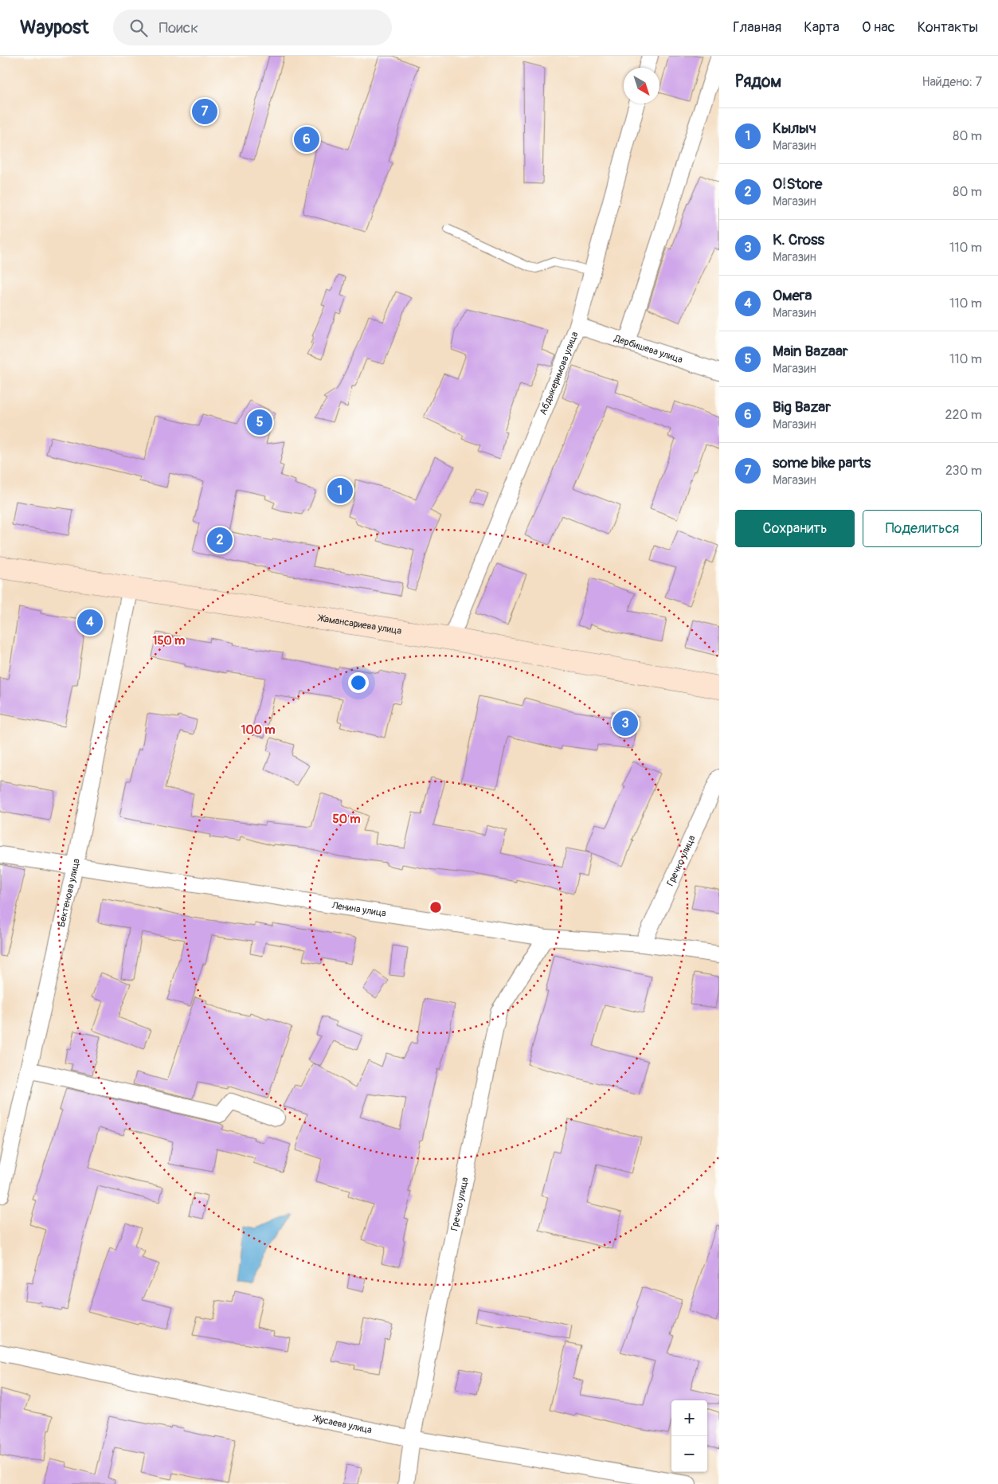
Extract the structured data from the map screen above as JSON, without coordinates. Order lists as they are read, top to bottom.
{
  "streets": {
    "main road": ["Жамансариева улица"],
    "street": [
      "Дербишева улица",
      "Абдыкеримова улица",
      "Гречко улица",
      "Бектенова улица",
      "Ленина улица",
      "Жусаева улица"
    ]
  },
  "crossings": [
    ["Дербишева улица", "Абдыкеримова улица"],
    ["Абдыкеримова улица", "Жамансариева улица"],
    ["Жамансариева улица", "Бектенова улица"],
    ["Гречко улица", "Ленина улица"],
    ["Гречко улица", "Жусаева улица"],
    ["Бектенова улица", "Ленина улица"]
  ],
  "north": "bottom right",
  "page": {
    "header": "Waypost",
    "search": "Поиск",
    "nav": [
      "Главная",
      "Карта",
      "О нас",
      "Контакты"
    ],
    "heading": ["Рядом", "Найдено: 7"],
    "pins": [
      "7",
      "6",
      "5",
      "1",
      "2",
      "4",
      "3"
    ],
    "list": [
      {
        "mark": "1",
        "name": "Кылыч",
        "note": "Магазин",
        "value": "80 m"
      },
      {
        "mark": "2",
        "name": "O!Store",
        "note": "Магазин",
        "value": "80 m"
      },
      {
        "mark": "3",
        "name": "K. Cross",
        "note": "Магазин",
        "value": "110 m"
      },
      {
        "mark": "4",
        "name": "Омега",
        "note": "Магазин",
        "value": "110 m"
      },
      {
        "mark": "5",
        "name": "Main Bazaar",
        "note": "Магазин",
        "value": "110 m"
      },
      {
        "mark": "6",
        "name": "Big Bazar",
        "note": "Магазин",
        "value": "220 m"
      },
      {
        "mark": "7",
        "name": "some bike parts",
        "note": "Магазин",
        "value": "230 m"
      }
    ],
    "buttons": ["Сохранить", "Поделиться"],
    "map_buttons": ["+", "−"]
  },
  "rings": ["150 m", "100 m", "50 m"]
}
